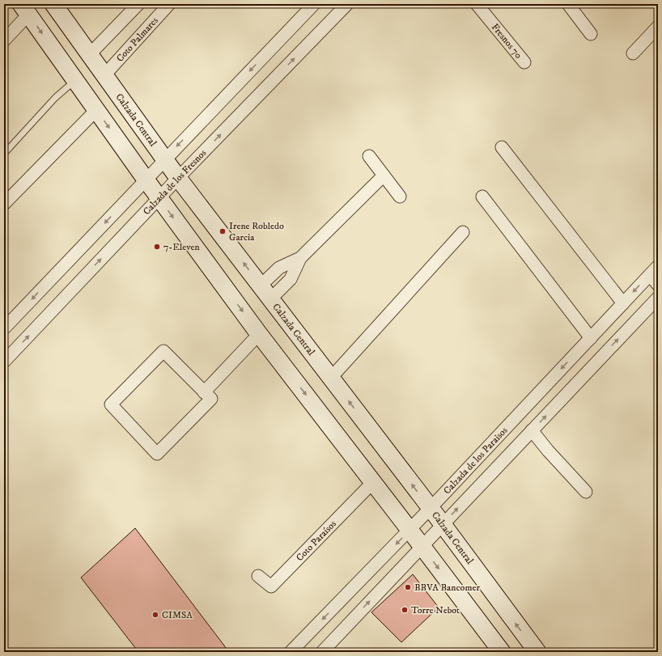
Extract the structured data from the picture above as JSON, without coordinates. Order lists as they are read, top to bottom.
{
  "streets": {
    "street": [
      "Coto Palmares",
      "Fresnos 70",
      "Calzada Central",
      "Calzada de los Fresnos",
      "Calzada de los Paraisos",
      "Coto Paraísos"
    ]
  },
  "crossings": [
    ["Coto Palmares", "Calzada Central"],
    ["Calzada Central", "Calzada de los Fresnos"],
    ["Calzada Central", "Calzada de los Paraisos"]
  ],
  "places": [
    "Irene Robledo Garcia",
    "7-Eleven",
    "BBVA Bancomer",
    "Torre Nebot",
    "CIMSA"
  ]
}
